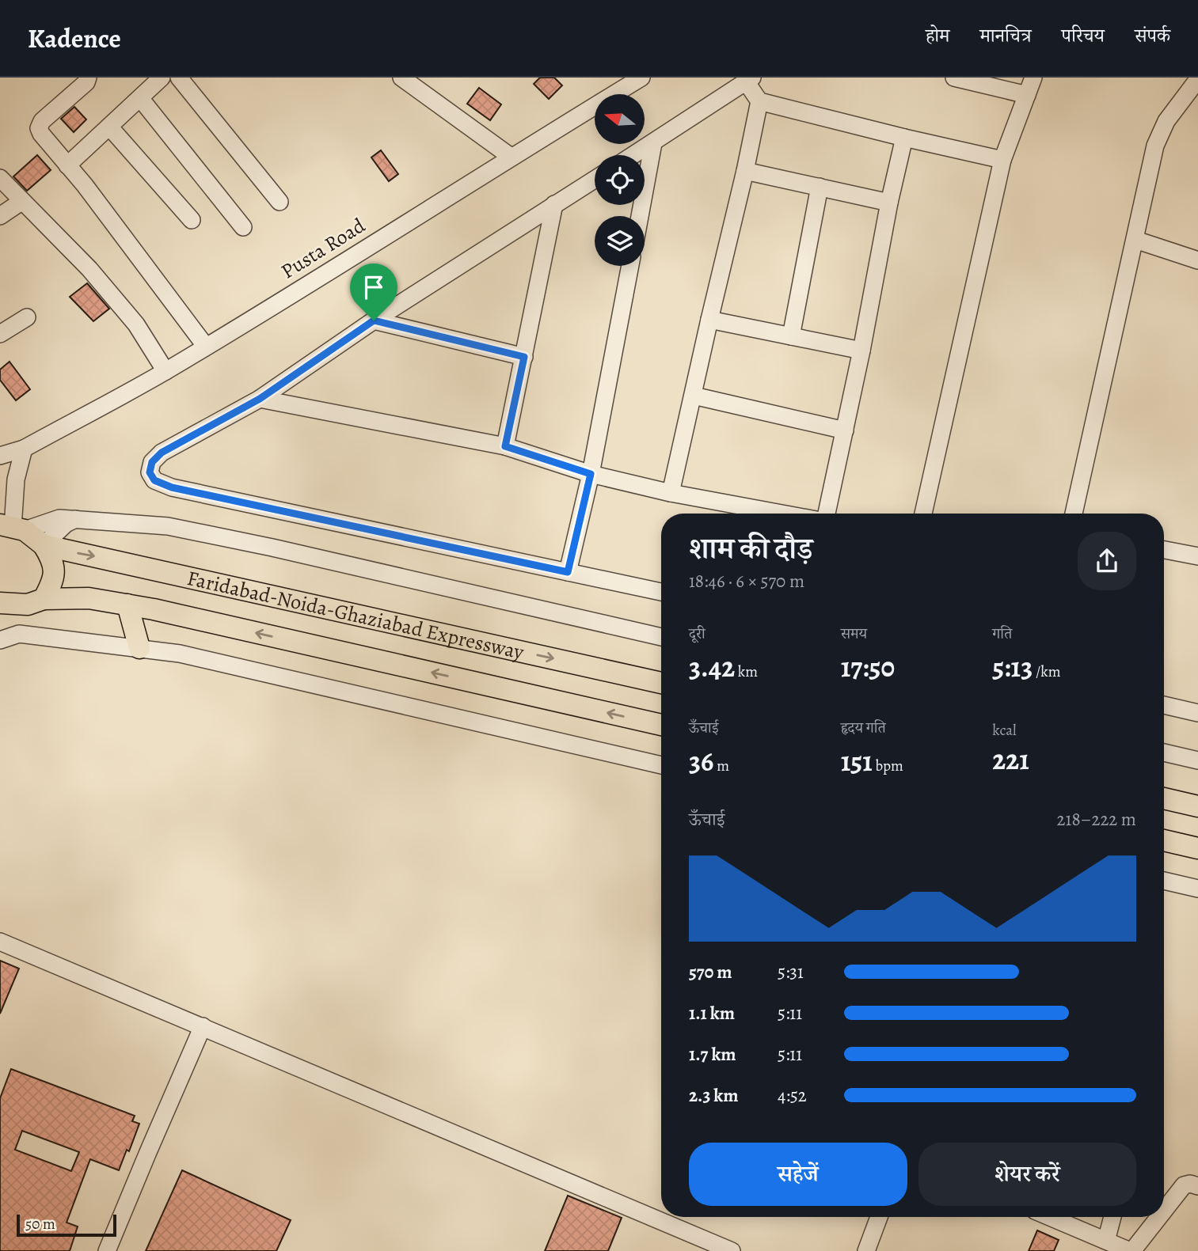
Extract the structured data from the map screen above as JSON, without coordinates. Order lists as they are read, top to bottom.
{
  "streets": {
    "main road": ["Faridabad-Noida-Ghaziabad Expressway"],
    "street": ["Pusta Road"]
  },
  "scale_bar": "50 m",
  "north": "left",
  "page": {
    "header": "Kadence",
    "nav": [
      "होम",
      "मानचित्र",
      "परिचय",
      "संपर्क"
    ],
    "heading": ["शाम की दौड़", "18:46 · 6 × 570 m"],
    "stats": [
      ["दूरी", "3.42 km"],
      ["समय", "17:50"],
      ["गति", "5:13 /km"],
      ["ऊँचाई", "36 m"],
      ["हृदय गति", "151 bpm"],
      ["kcal", "221"]
    ],
    "chart": ["ऊँचाई", "218–222 m"],
    "list": [
      {
        "name": "570 m",
        "note": "5:31"
      },
      {
        "name": "1.1 km",
        "note": "5:11"
      },
      {
        "name": "1.7 km",
        "note": "5:11"
      },
      {
        "name": "2.3 km",
        "note": "4:52"
      }
    ],
    "buttons": ["सहेजें", "शेयर करें"],
    "scale": "50 m"
  }
}
